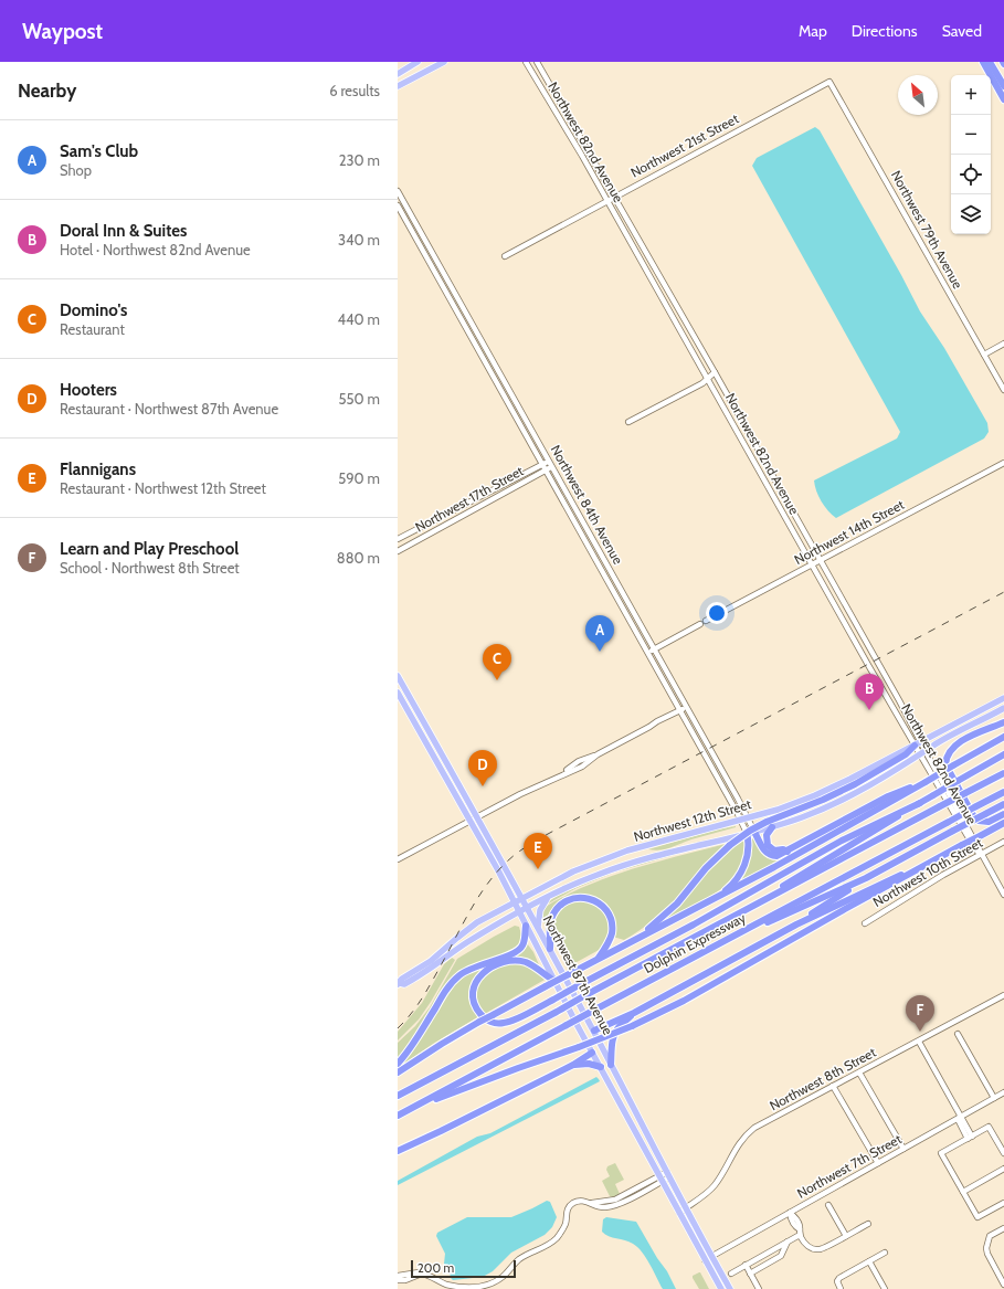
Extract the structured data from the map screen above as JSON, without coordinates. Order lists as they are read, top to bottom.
{
  "streets": {
    "highway": ["Dolphin Expressway"],
    "main road": ["Northwest 12th Street", "Northwest 87th Avenue"],
    "street": [
      "Northwest 82nd Avenue",
      "Northwest 21st Street",
      "Northwest 79th Avenue",
      "Northwest 17th Street",
      "Northwest 84th Avenue",
      "Northwest 14th Street",
      "Northwest 10th Street",
      "Northwest 8th Street",
      "Northwest 7th Street"
    ]
  },
  "crossings": [
    ["Northwest 82nd Avenue", "Northwest 21st Street"],
    ["Northwest 82nd Avenue", "Northwest 14th Street"],
    ["Northwest 82nd Avenue", "Northwest 12th Street"],
    ["Northwest 82nd Avenue", "Northwest 10th Street"],
    ["Northwest 21st Street", "Northwest 79th Avenue"],
    ["Northwest 17th Street", "Northwest 84th Avenue"],
    ["Northwest 84th Avenue", "Northwest 14th Street"],
    ["Northwest 84th Avenue", "Northwest 12th Street"],
    ["Northwest 12th Street", "Northwest 87th Avenue"],
    ["Northwest 87th Avenue", "Northwest 8th Street"],
    ["Northwest 87th Avenue", "Northwest 7th Street"]
  ],
  "scale_bar": "200 m",
  "north": "top left",
  "page": {
    "header": "Waypost",
    "nav": ["Map", "Directions", "Saved"],
    "heading": ["Nearby", "6 results"],
    "map_buttons": ["+", "−"],
    "list": [
      {
        "mark": "A",
        "name": "Sam's Club",
        "note": "Shop",
        "value": "230 m"
      },
      {
        "mark": "B",
        "name": "Doral Inn & Suites",
        "note": "Hotel · Northwest 82nd Avenue",
        "value": "340 m"
      },
      {
        "mark": "C",
        "name": "Domino's",
        "note": "Restaurant",
        "value": "440 m"
      },
      {
        "mark": "D",
        "name": "Hooters",
        "note": "Restaurant · Northwest 87th Avenue",
        "value": "550 m"
      },
      {
        "mark": "E",
        "name": "Flannigans",
        "note": "Restaurant · Northwest 12th Street",
        "value": "590 m"
      },
      {
        "mark": "F",
        "name": "Learn and Play Preschool",
        "note": "School · Northwest 8th Street",
        "value": "880 m"
      }
    ],
    "pins": [
      "A",
      "C",
      "B",
      "D",
      "E",
      "F"
    ],
    "scale": "200 m"
  }
}
